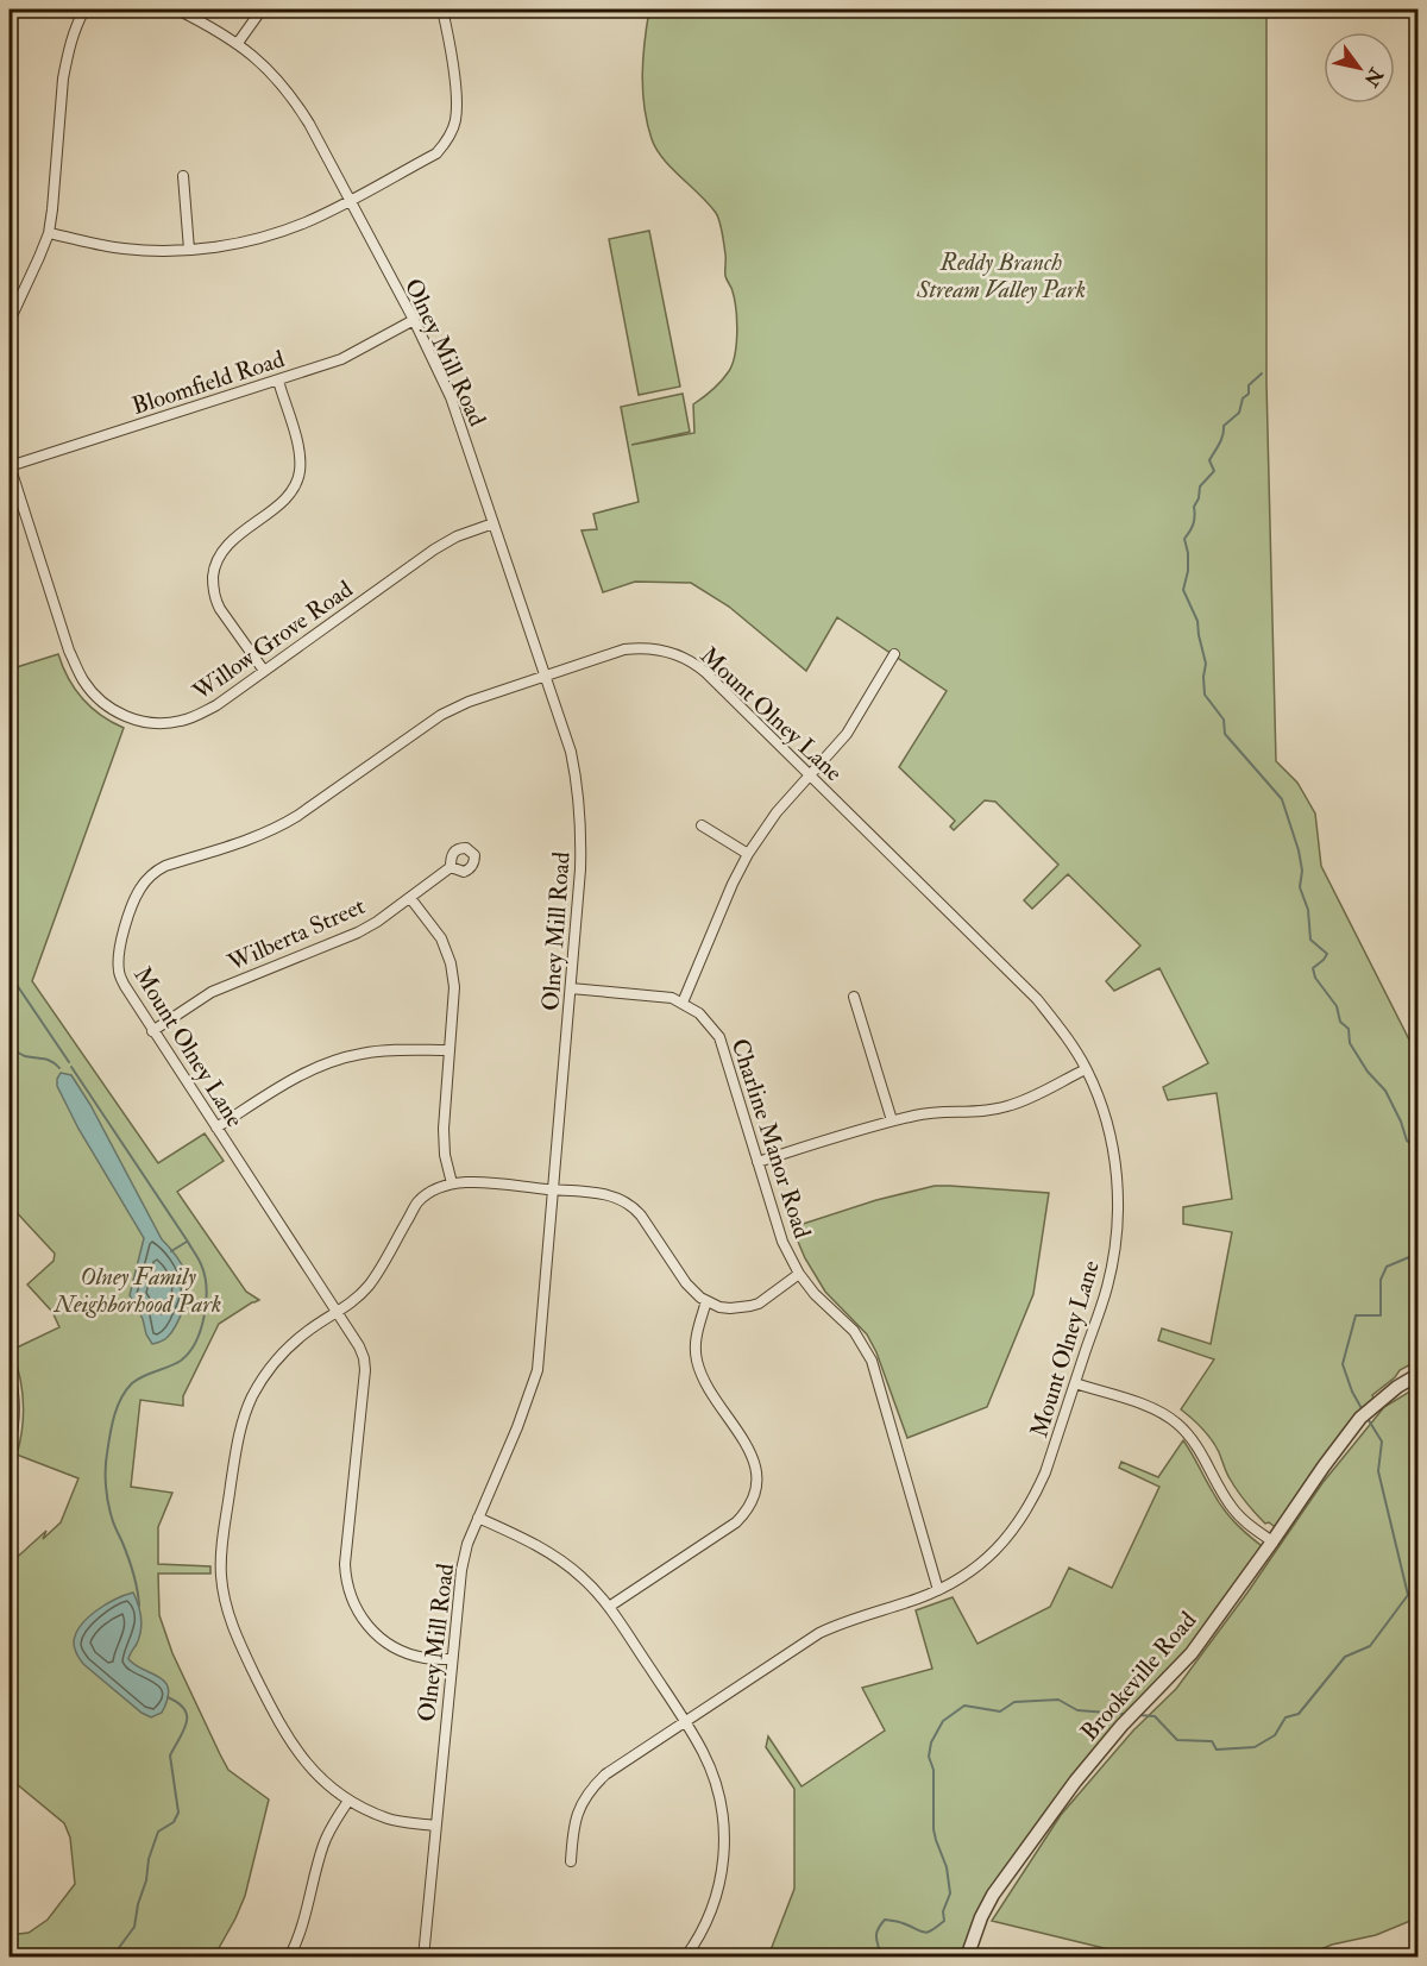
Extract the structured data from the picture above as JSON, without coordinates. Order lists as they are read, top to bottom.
{
  "streets": {
    "street": [
      "Olney Mill Road",
      "Bloomfield Road",
      "Willow Grove Road",
      "Mount Olney Lane",
      "Wilberta Street",
      "Charline Manor Road",
      "Brookeville Road"
    ]
  },
  "crossings": [
    ["Olney Mill Road", "Bloomfield Road"],
    ["Olney Mill Road", "Willow Grove Road"],
    ["Olney Mill Road", "Mount Olney Lane"],
    ["Olney Mill Road", "Charline Manor Road"],
    ["Bloomfield Road", "Willow Grove Road"],
    ["Mount Olney Lane", "Wilberta Street"],
    ["Mount Olney Lane", "Charline Manor Road"]
  ],
  "parks": ["Reddy Branch Stream Valley Park", "Olney Family Neighborhood Park"],
  "north": "bottom right"
}
